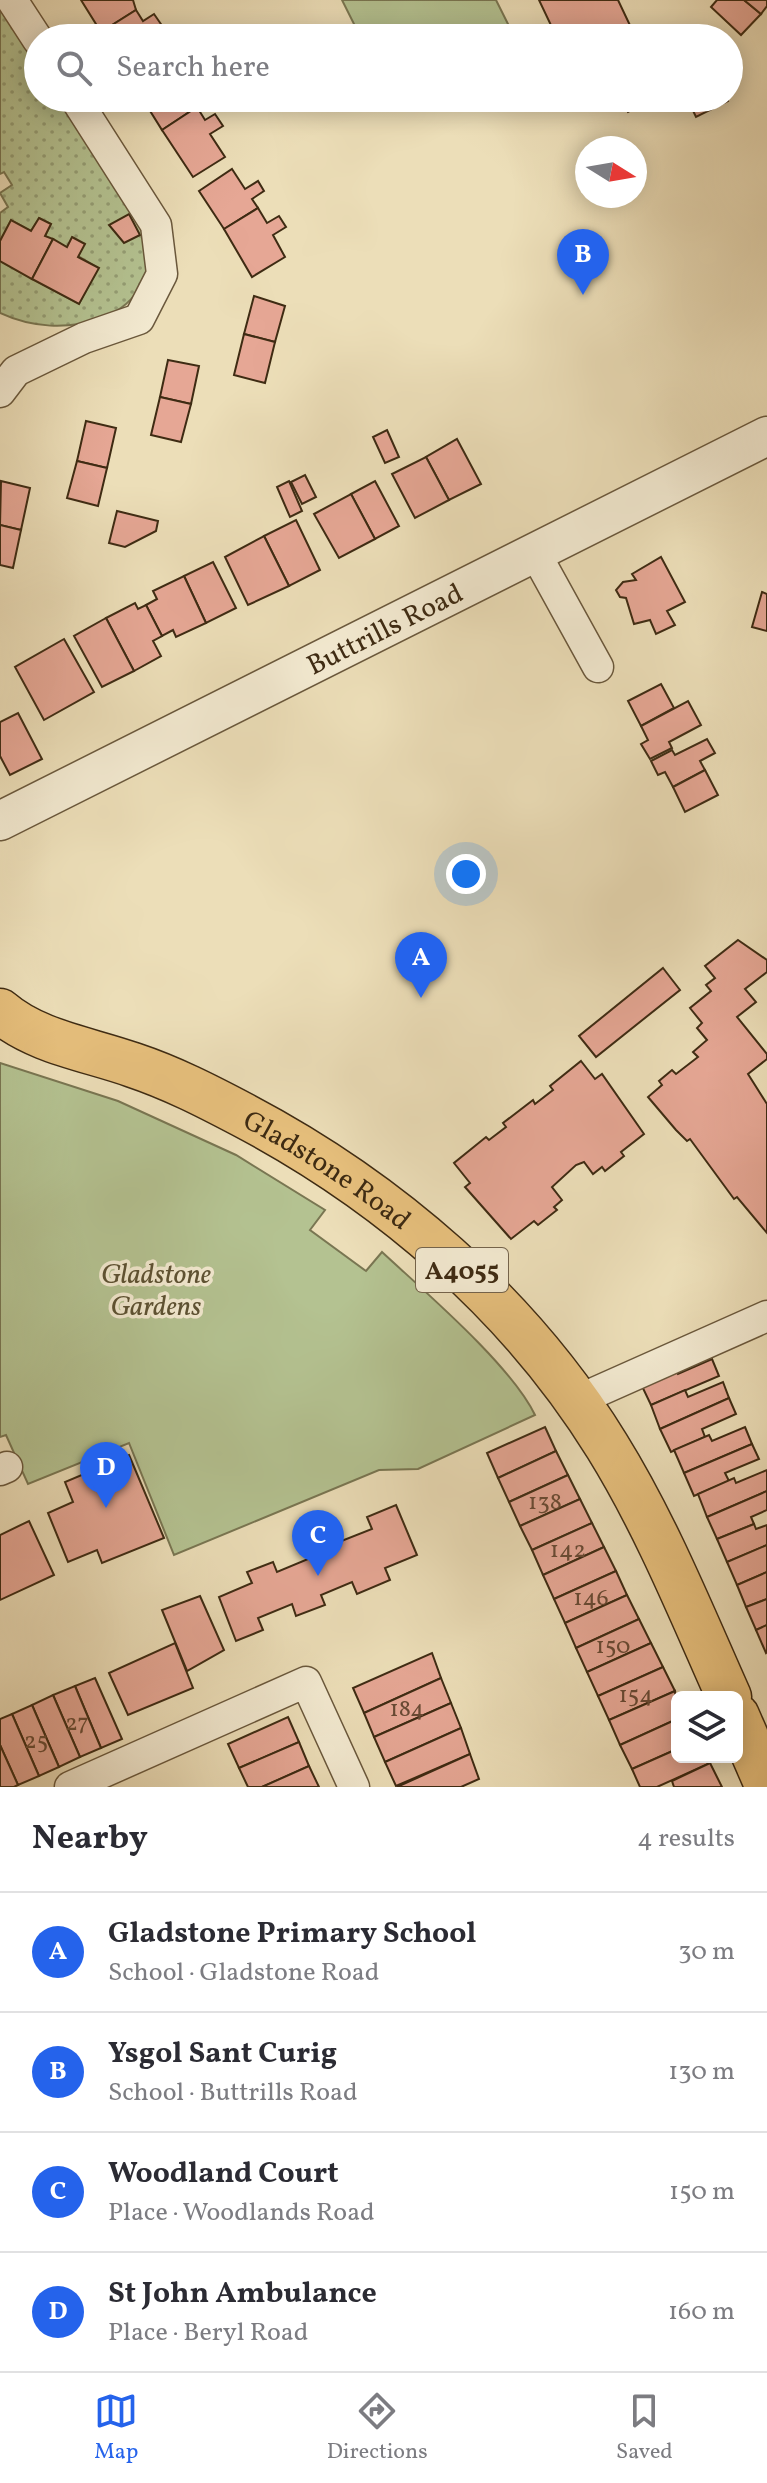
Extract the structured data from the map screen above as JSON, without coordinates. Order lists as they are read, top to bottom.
{
  "streets": {
    "main road": ["Gladstone Road", "A4055"],
    "street": ["Buttrills Road"]
  },
  "parks": ["Gladstone Gardens"],
  "house_numbers": [
    "138",
    "142",
    "146",
    "150",
    "154",
    "184",
    "27",
    "25"
  ],
  "north": "right",
  "page": {
    "search": "Search here",
    "pins": [
      "B",
      "A",
      "D",
      "C"
    ],
    "heading": ["Nearby", "4 results"],
    "list": [
      {
        "mark": "A",
        "name": "Gladstone Primary School",
        "note": "School · Gladstone Road",
        "value": "30 m"
      },
      {
        "mark": "B",
        "name": "Ysgol Sant Curig",
        "note": "School · Buttrills Road",
        "value": "130 m"
      },
      {
        "mark": "C",
        "name": "Woodland Court",
        "note": "Place · Woodlands Road",
        "value": "150 m"
      },
      {
        "mark": "D",
        "name": "St John Ambulance",
        "note": "Place · Beryl Road",
        "value": "160 m"
      }
    ],
    "nav": ["Map", "Directions", "Saved"]
  }
}
